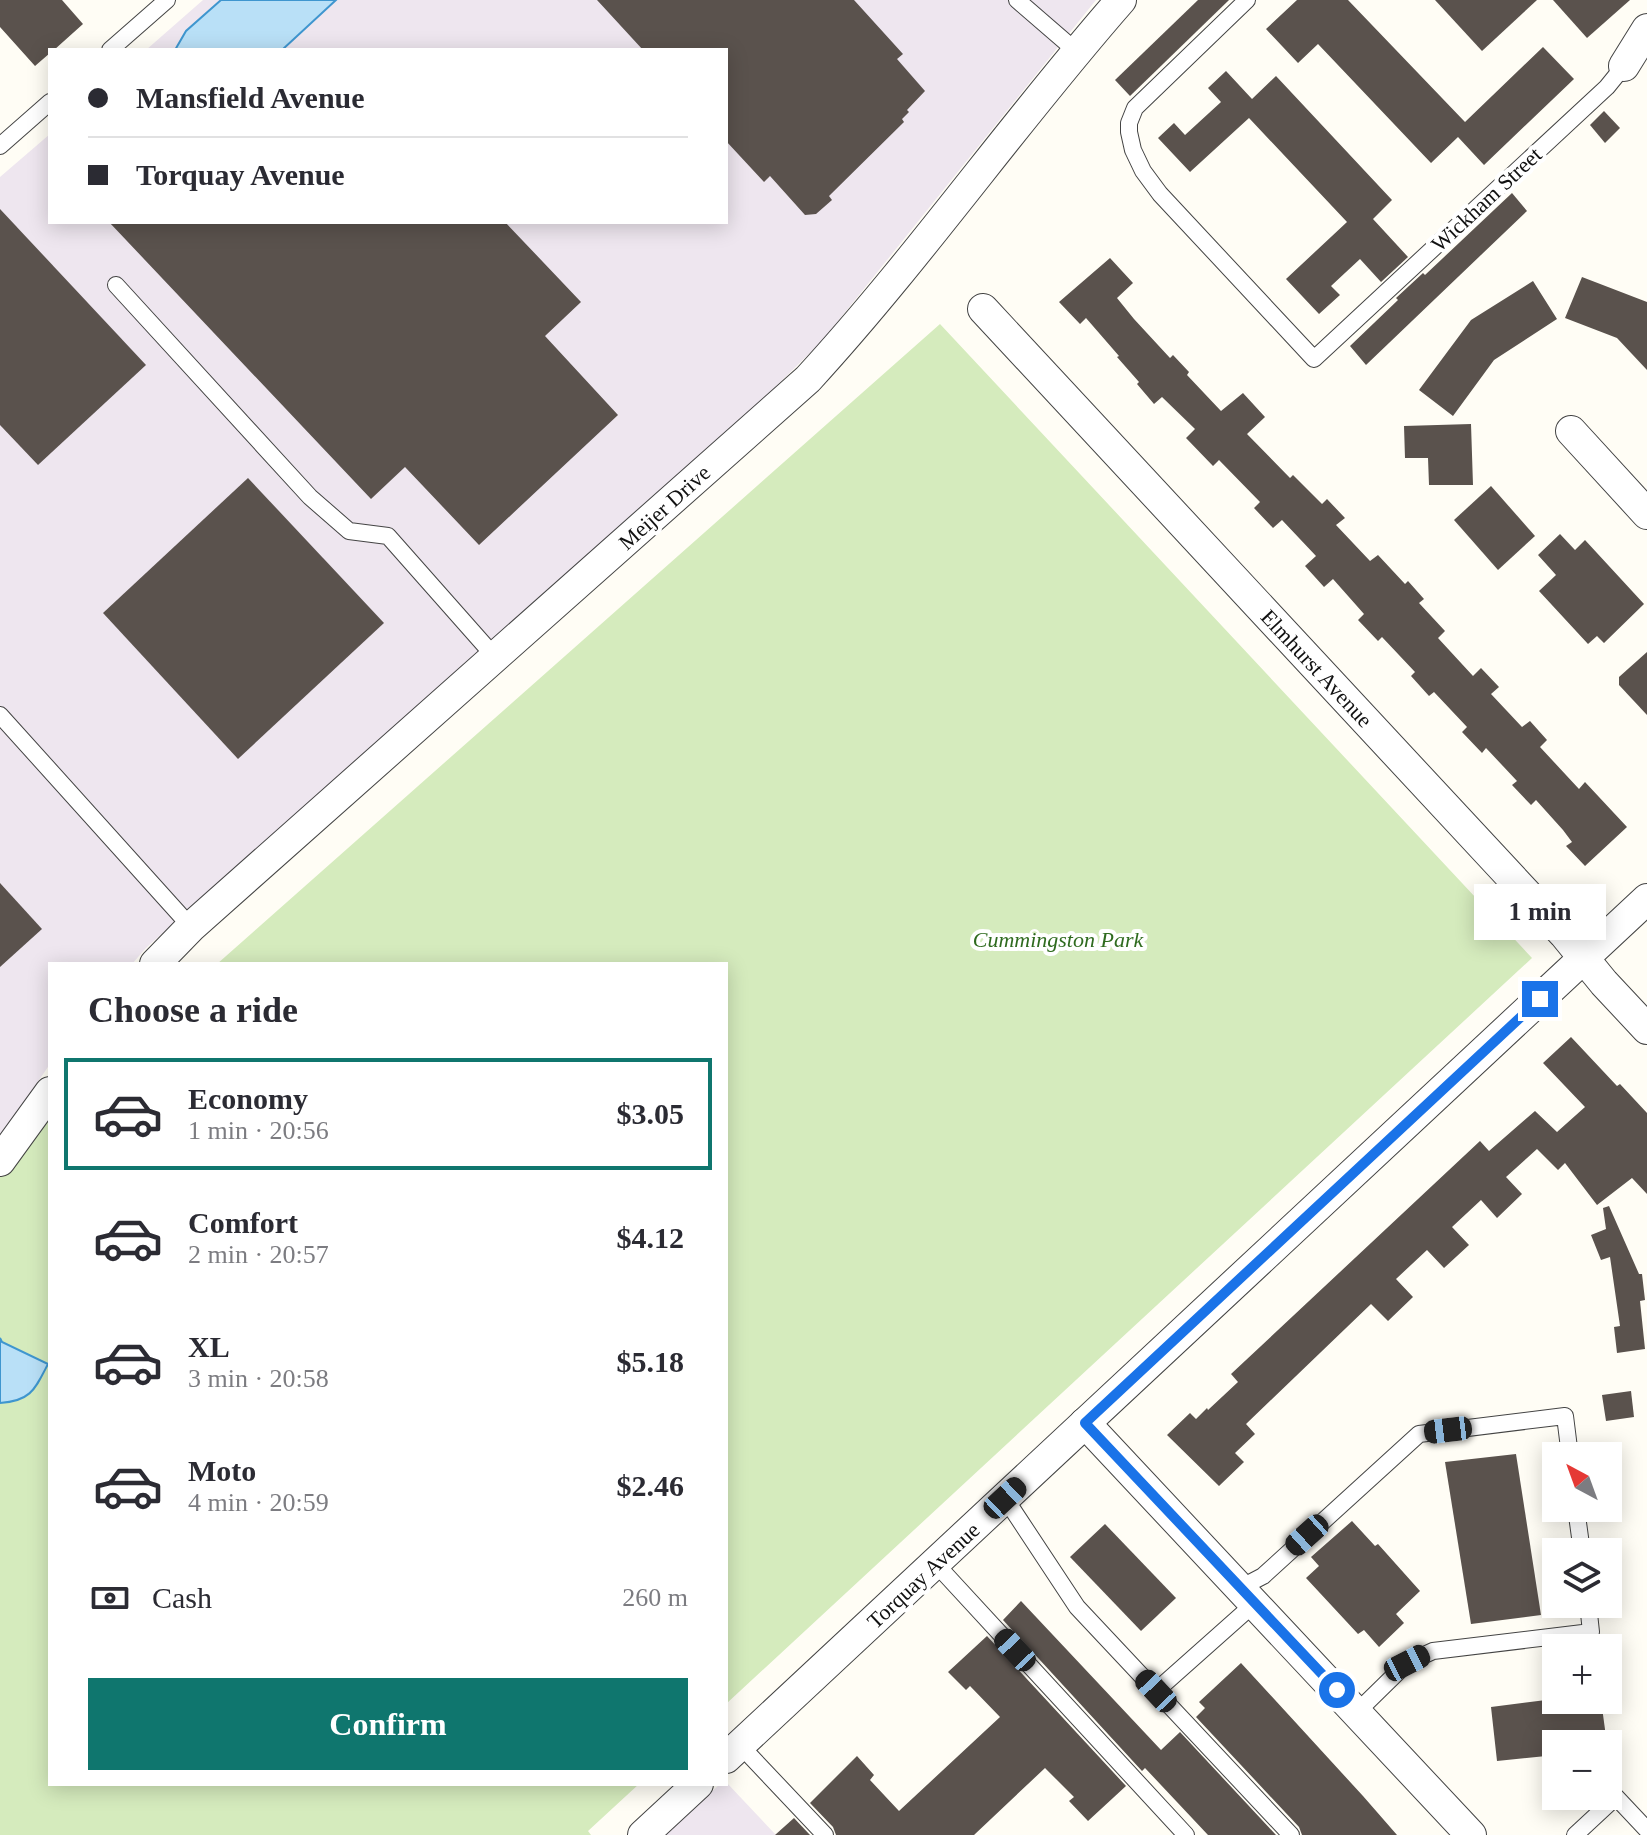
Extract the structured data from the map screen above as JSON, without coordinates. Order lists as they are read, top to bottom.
{
  "streets": {
    "street": [
      "Wickham Street",
      "Meijer Drive",
      "Elmhurst Avenue",
      "Torquay Avenue"
    ]
  },
  "crossings": [
    ["Elmhurst Avenue", "Torquay Avenue"]
  ],
  "parks": ["Cummingston Park"],
  "north": "top left",
  "page": {
    "banner": ["Mansfield Avenue", "Torquay Avenue"],
    "bubble": "1 min",
    "heading": "Choose a ride",
    "list": [
      {
        "name": "Economy",
        "note": "1 min · 20:56",
        "value": "$3.05"
      },
      {
        "name": "Comfort",
        "note": "2 min · 20:57",
        "value": "$4.12"
      },
      {
        "name": "XL",
        "note": "3 min · 20:58",
        "value": "$5.18"
      },
      {
        "name": "Moto",
        "note": "4 min · 20:59",
        "value": "$2.46"
      }
    ],
    "map_buttons": ["+", "−"],
    "pay": ["Cash", "260 m"],
    "buttons": "Confirm"
  }
}
